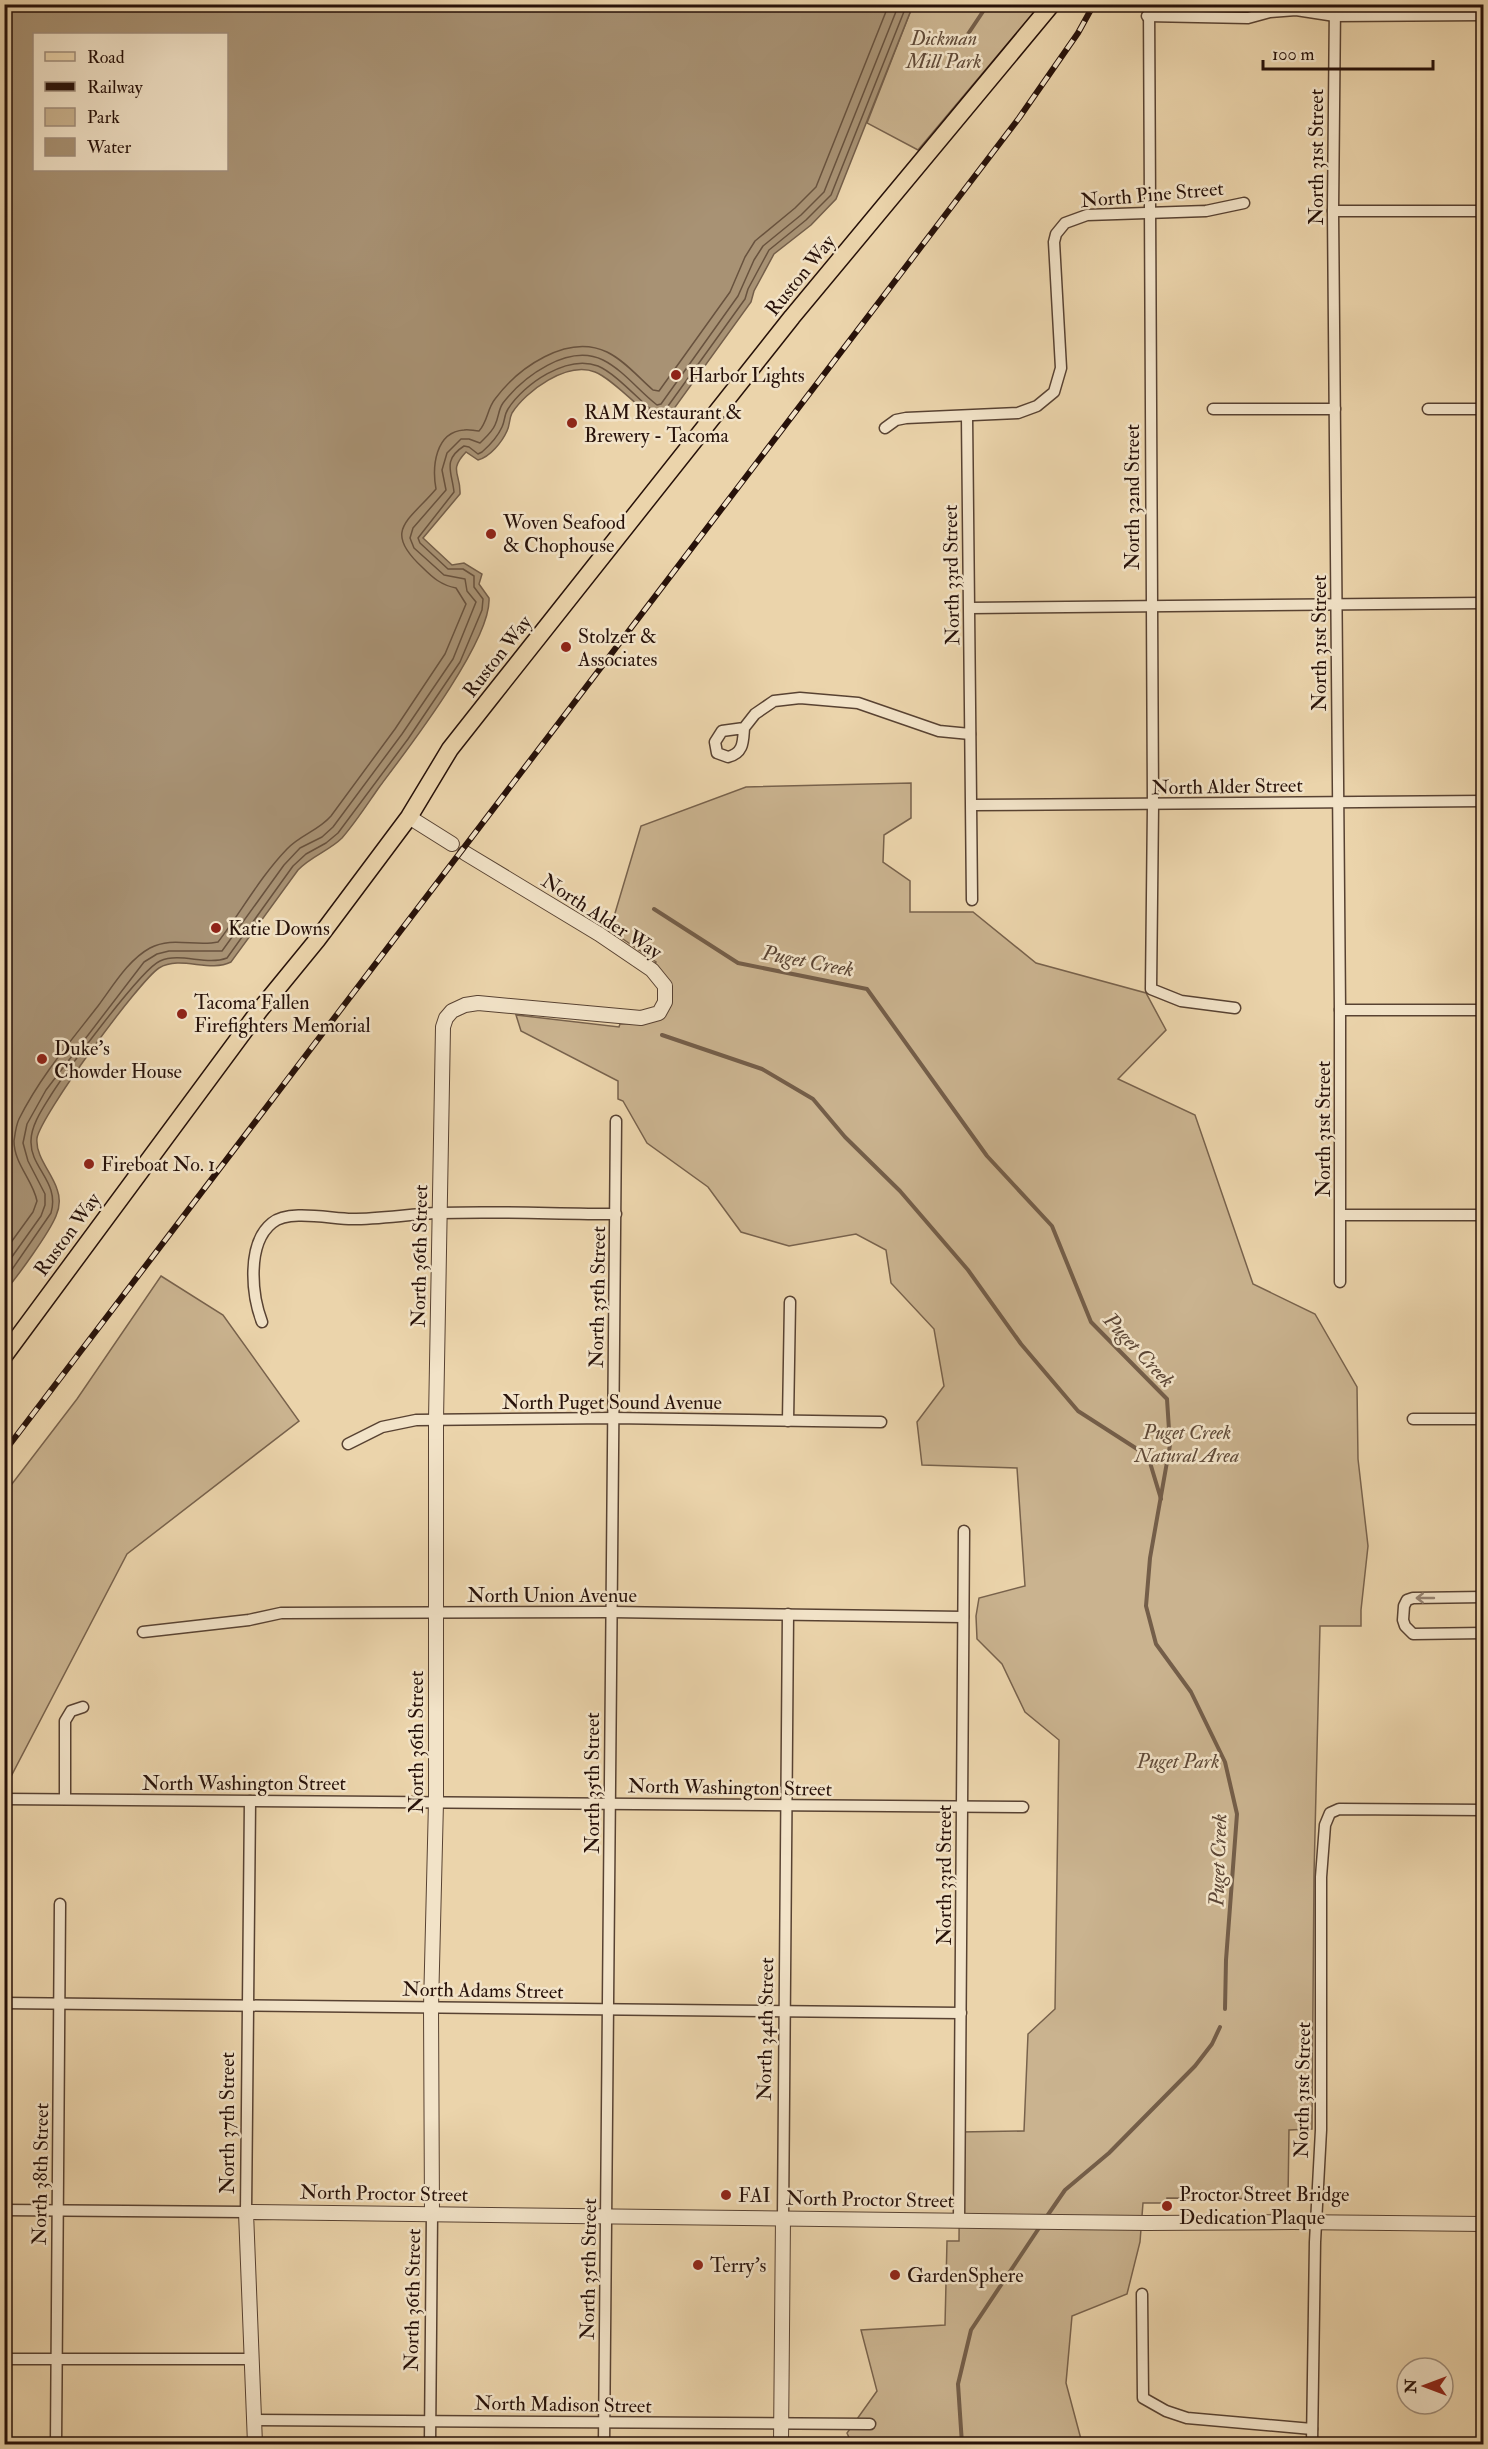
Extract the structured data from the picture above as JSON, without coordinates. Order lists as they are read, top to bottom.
{
  "streets": {
    "main road": ["Ruston Way"],
    "street": [
      "North 31st Street",
      "North Pine Street",
      "North 32nd Street",
      "North 33rd Street",
      "North Alder Street",
      "North Alder Way",
      "North 36th Street",
      "North 35th Street",
      "North Puget Sound Avenue",
      "North Union Avenue",
      "North Washington Street",
      "North Adams Street",
      "North 34th Street",
      "North 37th Street",
      "North 38th Street",
      "North Proctor Street",
      "North Madison Street"
    ]
  },
  "crossings": [
    ["North 31st Street", "North Alder Street"],
    ["North 31st Street", "North Proctor Street"],
    ["North Pine Street", "North 32nd Street"],
    ["North Pine Street", "North 33rd Street"],
    ["North 32nd Street", "North Alder Street"],
    ["North 33rd Street", "North Alder Street"],
    ["North 33rd Street", "North Union Avenue"],
    ["North 33rd Street", "North Washington Street"],
    ["North 33rd Street", "North Adams Street"],
    ["North 33rd Street", "North Proctor Street"],
    ["North Alder Way", "North 36th Street"],
    ["North 36th Street", "North Puget Sound Avenue"],
    ["North 36th Street", "North Union Avenue"],
    ["North 36th Street", "North Washington Street"],
    ["North 36th Street", "North Adams Street"],
    ["North 36th Street", "North Proctor Street"],
    ["North 36th Street", "North Madison Street"],
    ["North 35th Street", "North Puget Sound Avenue"],
    ["North 35th Street", "North Union Avenue"],
    ["North 35th Street", "North Washington Street"],
    ["North 35th Street", "North Adams Street"],
    ["North 35th Street", "North Proctor Street"],
    ["North 35th Street", "North Madison Street"],
    ["North Union Avenue", "North 34th Street"],
    ["North Washington Street", "North 34th Street"],
    ["North Washington Street", "North 37th Street"],
    ["North Adams Street", "North 34th Street"],
    ["North Adams Street", "North 37th Street"],
    ["North Adams Street", "North 38th Street"],
    ["North 34th Street", "North Proctor Street"],
    ["North 34th Street", "North Madison Street"],
    ["North 37th Street", "North Proctor Street"],
    ["North 37th Street", "North Madison Street"],
    ["North 38th Street", "North Proctor Street"]
  ],
  "water": ["Puget Creek"],
  "parks": ["Dickman Mill Park", "Puget Creek Natural Area", "Puget Park"],
  "places": [
    "Harbor Lights",
    "RAM Restaurant & Brewery - Tacoma",
    "Woven Seafood & Chophouse",
    "Stolzer & Associates",
    "Katie Downs",
    "Tacoma Fallen Firefighters Memorial",
    "Duke's Chowder House",
    "Fireboat No. 1",
    "FAI",
    "Proctor Street Bridge Dedication Plaque",
    "Terry's",
    "GardenSphere"
  ],
  "legend": [
    "Road",
    "Railway",
    "Park",
    "Water"
  ],
  "scale_bar": "100 m",
  "north": "left"
}
